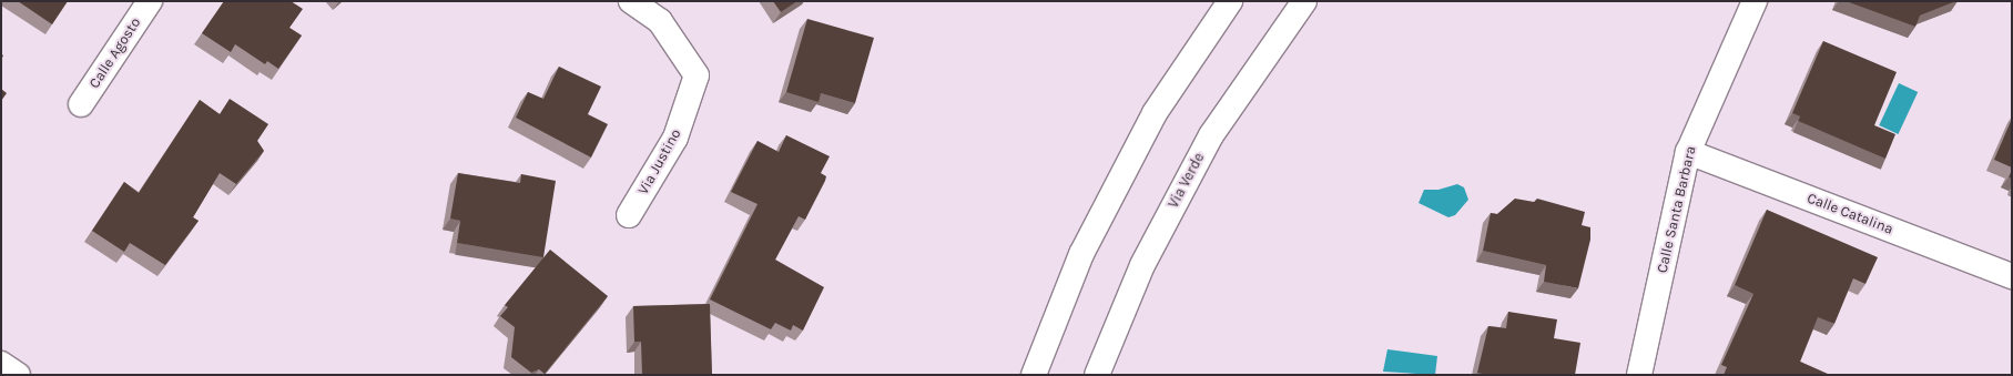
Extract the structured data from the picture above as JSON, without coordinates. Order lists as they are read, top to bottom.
{
  "streets": {
    "street": [
      "Calle Agosto",
      "Via Justino",
      "Via Verde",
      "Calle Santa Barbara",
      "Calle Catalina"
    ]
  },
  "crossings": [
    ["Calle Santa Barbara", "Calle Catalina"]
  ]
}
